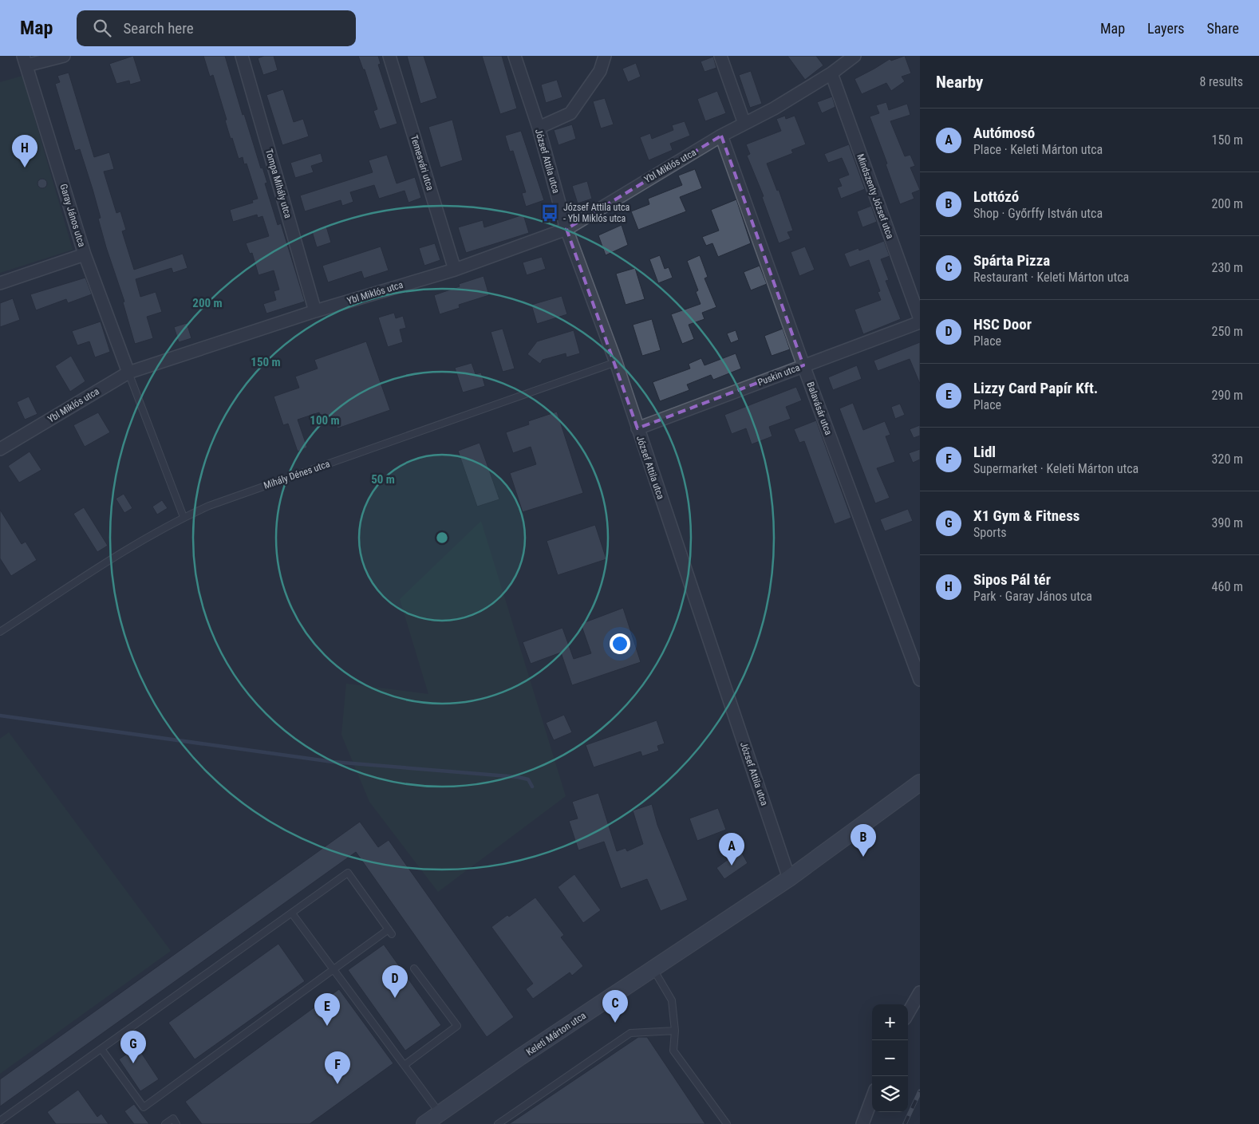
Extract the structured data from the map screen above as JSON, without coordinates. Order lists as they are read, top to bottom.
{
  "streets": {
    "main road": ["Keleti Márton utca"],
    "street": [
      "József Attila utca",
      "Temesvári utca",
      "Ybl Miklós utca",
      "Tompa Mihály utca",
      "Mindszenty József utca",
      "Garay János utca",
      "Puskin utca",
      "Balavásár utca"
    ],
    "lane": ["Mihály Dénes utca"]
  },
  "crossings": [
    ["József Attila utca", "Ybl Miklós utca"],
    ["József Attila utca", "Puskin utca"],
    ["József Attila utca", "Mihály Dénes utca"],
    ["József Attila utca", "Keleti Márton utca"],
    ["Temesvári utca", "Ybl Miklós utca"],
    ["Ybl Miklós utca", "Tompa Mihály utca"],
    ["Ybl Miklós utca", "Mindszenty József utca"],
    ["Ybl Miklós utca", "Garay János utca"],
    ["Ybl Miklós utca", "Balavásár utca"],
    ["Mindszenty József utca", "Puskin utca"],
    ["Puskin utca", "Balavásár utca"]
  ],
  "places": {
    "bus stop": ["József Attila utca - Ybl Miklós utca"]
  },
  "page": {
    "header": "Map",
    "search": "Search here",
    "nav": ["Map", "Layers", "Share"],
    "heading": ["Nearby", "8 results"],
    "list": [
      {
        "mark": "A",
        "name": "Autómosó",
        "note": "Place · Keleti Márton utca",
        "value": "150 m"
      },
      {
        "mark": "B",
        "name": "Lottózó",
        "note": "Shop · Győrffy István utca",
        "value": "200 m"
      },
      {
        "mark": "C",
        "name": "Spárta Pizza",
        "note": "Restaurant · Keleti Márton utca",
        "value": "230 m"
      },
      {
        "mark": "D",
        "name": "HSC Door",
        "note": "Place",
        "value": "250 m"
      },
      {
        "mark": "E",
        "name": "Lizzy Card Papír Kft.",
        "note": "Place",
        "value": "290 m"
      },
      {
        "mark": "F",
        "name": "Lidl",
        "note": "Supermarket · Keleti Márton utca",
        "value": "320 m"
      },
      {
        "mark": "G",
        "name": "X1 Gym & Fitness",
        "note": "Sports",
        "value": "390 m"
      },
      {
        "mark": "H",
        "name": "Sipos Pál tér",
        "note": "Park · Garay János utca",
        "value": "460 m"
      }
    ],
    "pins": [
      "H",
      "B",
      "A",
      "D",
      "C",
      "E",
      "G",
      "F"
    ],
    "map_buttons": ["+", "−"]
  },
  "rings": [
    "200 m",
    "150 m",
    "100 m",
    "50 m"
  ]
}
